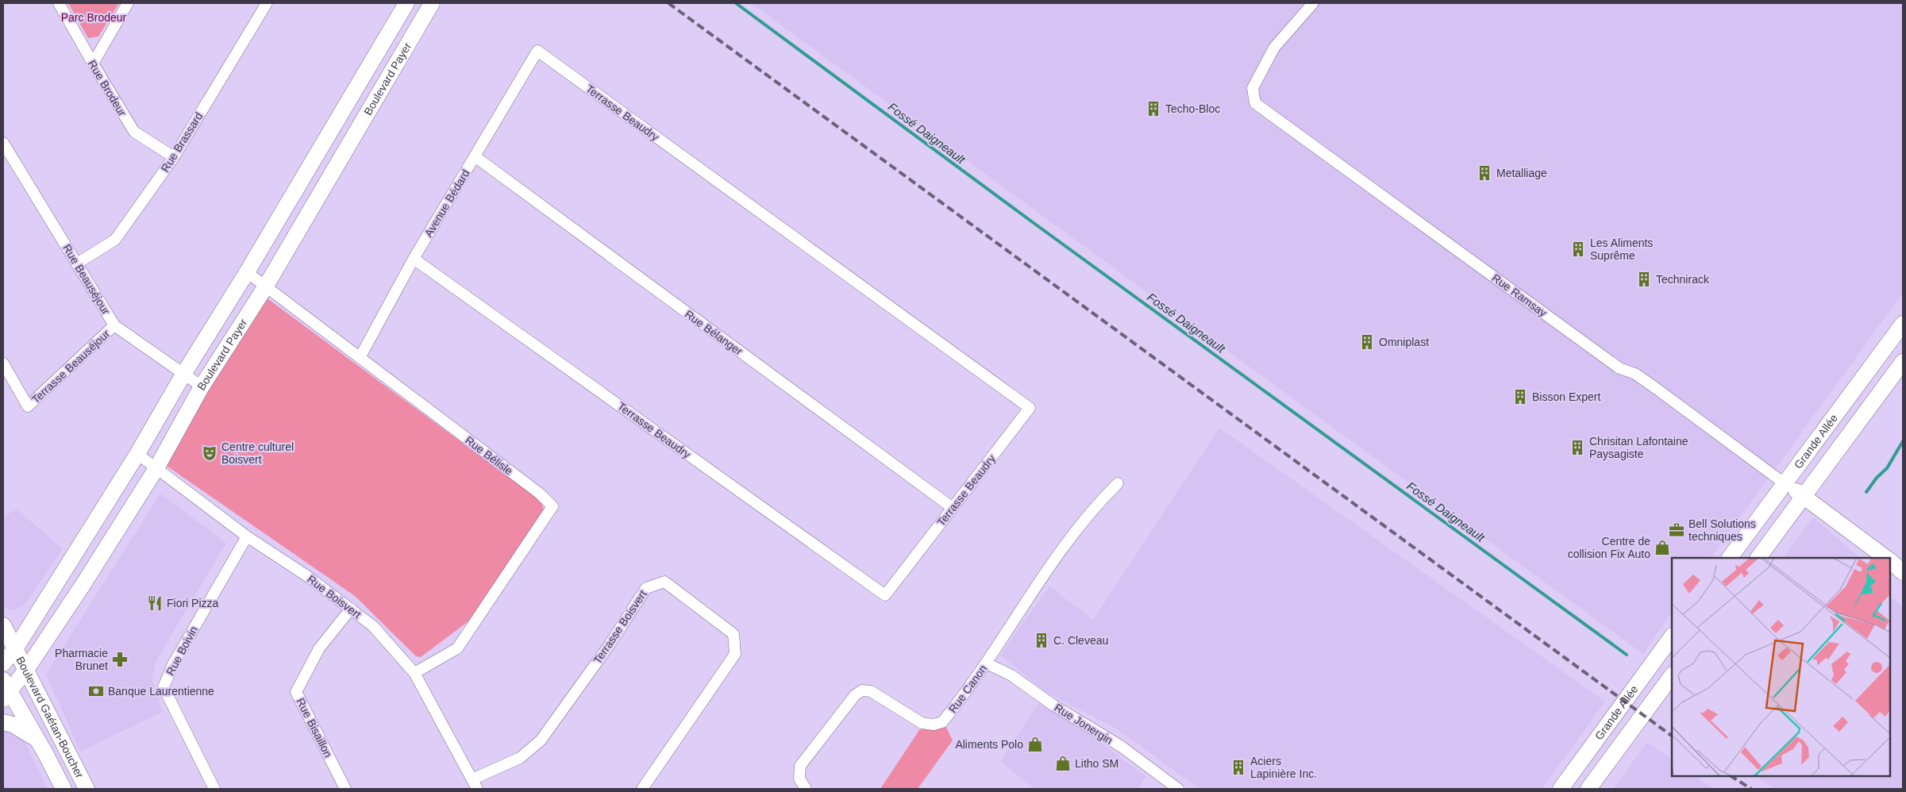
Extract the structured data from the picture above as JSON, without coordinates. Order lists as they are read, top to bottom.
{
  "streets": {
    "street": [
      "Boulevard Payer",
      "Rue Brodeur",
      "Terrasse Beaudry",
      "Rue Brassard",
      "Avenue Bédard",
      "Rue Beauséjour",
      "Rue Ramsay",
      "Rue Bélanger",
      "Terrasse Beauséjour",
      "Grande Allée",
      "Rue Bélisle",
      "Rue Boisvert",
      "Terrasse Boisvert",
      "Rue Boivin",
      "Rue Canon",
      "Boulevard Gaétan-Boucher",
      "Rue Jonergin",
      "Rue Bisaillon"
    ]
  },
  "crossings": [
    ["Boulevard Payer", "Rue Beauséjour"],
    ["Boulevard Payer", "Rue Bélisle"],
    ["Boulevard Payer", "Rue Boisvert"],
    ["Boulevard Payer", "Boulevard Gaétan-Boucher"],
    ["Rue Brodeur", "Rue Brassard"],
    ["Terrasse Beaudry", "Avenue Bédard"],
    ["Terrasse Beaudry", "Rue Bélanger"],
    ["Rue Brassard", "Rue Beauséjour"],
    ["Avenue Bédard", "Rue Bélanger"],
    ["Avenue Bédard", "Rue Bélisle"],
    ["Rue Beauséjour", "Terrasse Beauséjour"],
    ["Rue Ramsay", "Grande Allée"],
    ["Rue Bélisle", "Rue Boisvert"],
    ["Rue Boisvert", "Terrasse Boisvert"],
    ["Rue Boisvert", "Rue Boivin"],
    ["Rue Boisvert", "Rue Bisaillon"],
    ["Rue Canon", "Rue Jonergin"]
  ],
  "water": ["Fossé Daigneault"],
  "parks": ["Parc Brodeur"],
  "places": {
    "building": [
      "Techo-Bloc",
      "Metalliage",
      "Les Aliments Suprême",
      "Technirack",
      "Omniplast",
      "Bisson Expert",
      "Chrisitan Lafontaine Paysagiste",
      "C. Cleveau",
      "Aciers Lapinière Inc."
    ],
    "theatre": ["Centre culturel Boisvert"],
    "office": ["Bell Solutions techniques"],
    "shop": ["Centre de collision Fix Auto", "Aliments Polo", "Litho SM"],
    "restaurant": ["Fiori Pizza"],
    "pharmacy": ["Pharmacie Brunet"],
    "bank": ["Banque Laurentienne"]
  }
}
